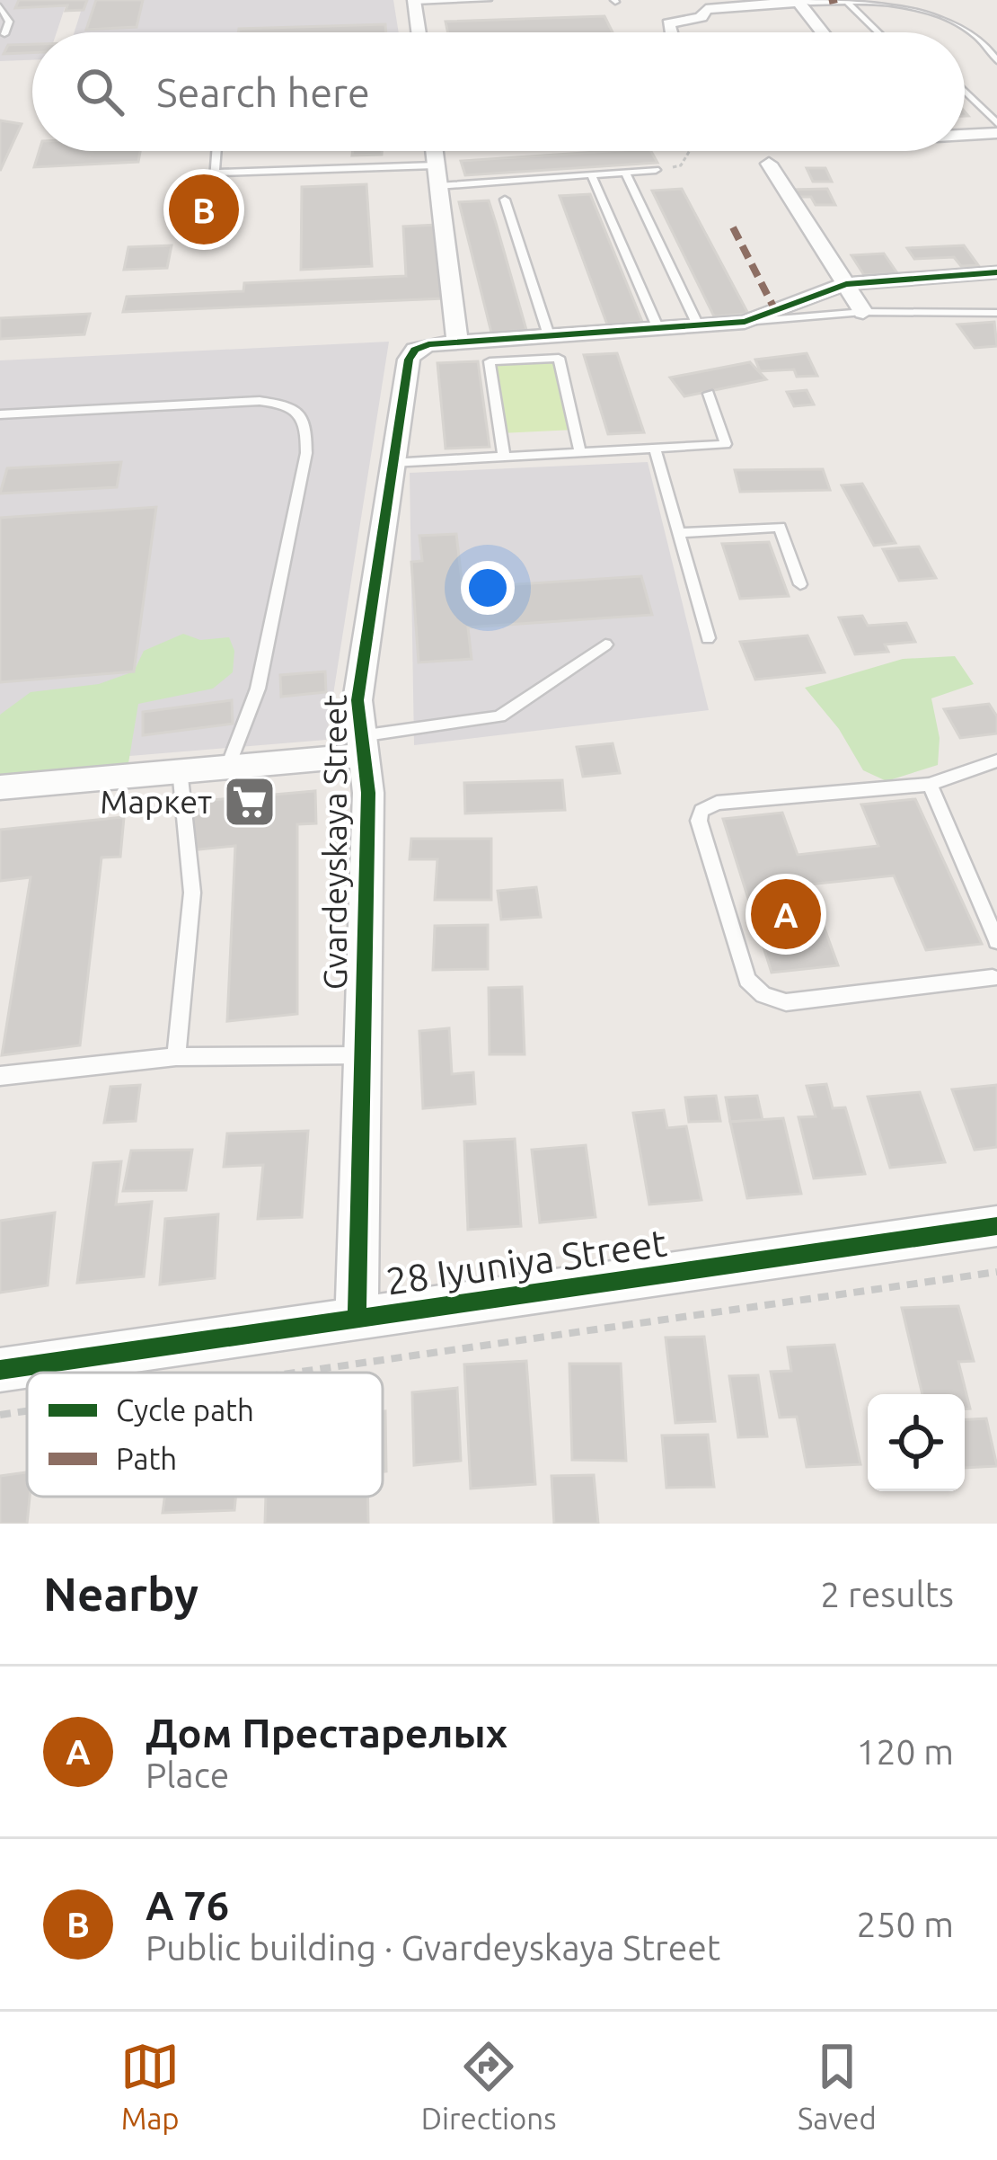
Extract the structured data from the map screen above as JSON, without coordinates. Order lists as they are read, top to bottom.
{
  "streets": {
    "street": ["Gvardeyskaya Street", "28 Iyuniya Street"]
  },
  "crossings": [
    ["Gvardeyskaya Street", "28 Iyuniya Street"]
  ],
  "places": {
    "supermarket": ["Маркет"]
  },
  "legend": ["Cycle path", "Path"],
  "page": {
    "search": "Search here",
    "pins": ["B", "A"],
    "heading": ["Nearby", "2 results"],
    "list": [
      {
        "mark": "A",
        "name": "Дом Престарелых",
        "note": "Place",
        "value": "120 m"
      },
      {
        "mark": "B",
        "name": "А 76",
        "note": "Public building · Gvardeyskaya Street",
        "value": "250 m"
      }
    ],
    "nav": ["Map", "Directions", "Saved"]
  }
}
